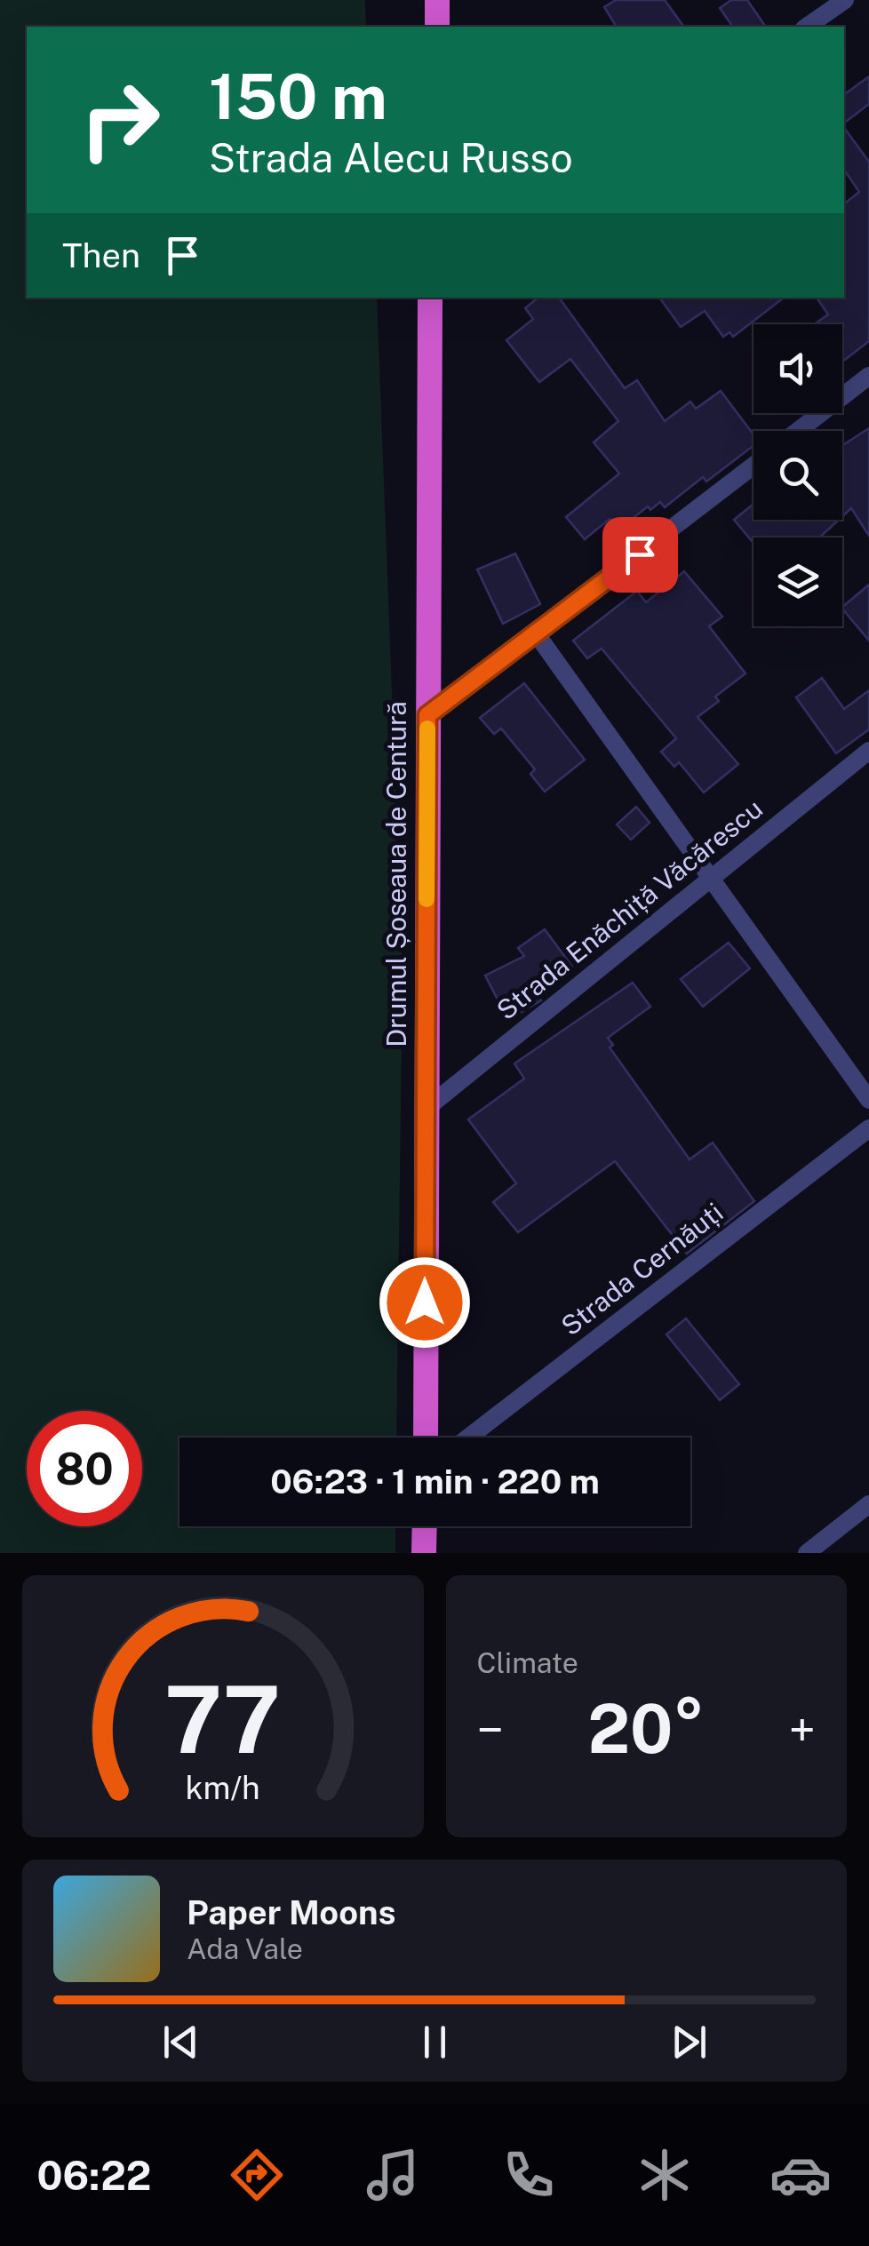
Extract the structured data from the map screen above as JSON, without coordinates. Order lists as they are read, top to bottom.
{
  "streets": {
    "highway": ["Drumul Șoseaua de Centură"],
    "street": ["Strada Enăchiță Văcărescu", "Strada Cernăuți"]
  },
  "crossings": [
    ["Drumul Șoseaua de Centură", "Strada Enăchiță Văcărescu"]
  ],
  "page": {
    "turn": ["150 m", "Strada Alecu Russo"],
    "then": "Then",
    "limit": "80",
    "trip": "06:23 · 1 min · 220 m",
    "tile": "Climate",
    "heat": ["−", "20°", "+"],
    "song": ["Paper Moons", "Ada Vale"],
    "tabs": "06:22",
    "gauge": ["77", "km/h"]
  }
}
